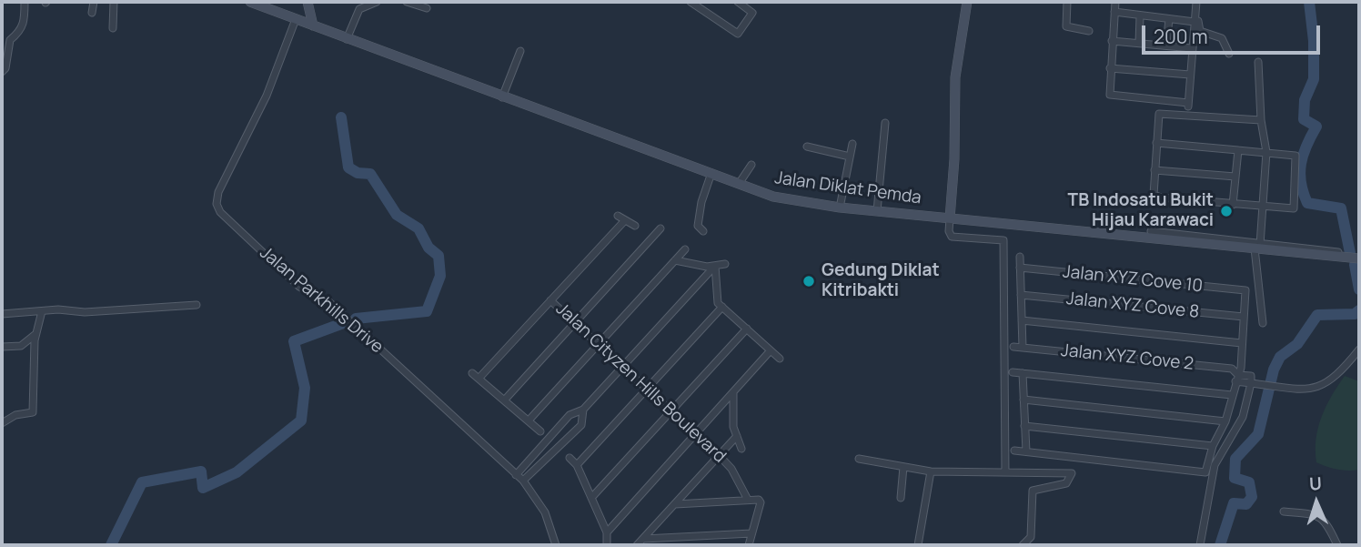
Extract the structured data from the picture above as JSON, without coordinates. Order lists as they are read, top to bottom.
{
  "streets": {
    "street": [
      "Jalan Diklat Pemda",
      "Jalan XYZ Cove 10",
      "Jalan Parkhills Drive",
      "Jalan XYZ Cove 8",
      "Jalan XYZ Cove 2",
      "Jalan Cityzen Hills Boulevard"
    ]
  },
  "crossings": [
    ["Jalan Diklat Pemda", "Jalan Parkhills Drive"],
    ["Jalan XYZ Cove 10", "Jalan XYZ Cove 8"]
  ],
  "places": ["TB Indosatu Bukit Hijau Karawaci", "Gedung Diklat Kitribakti"],
  "scale_bar": "200 m",
  "north": "top"
}
